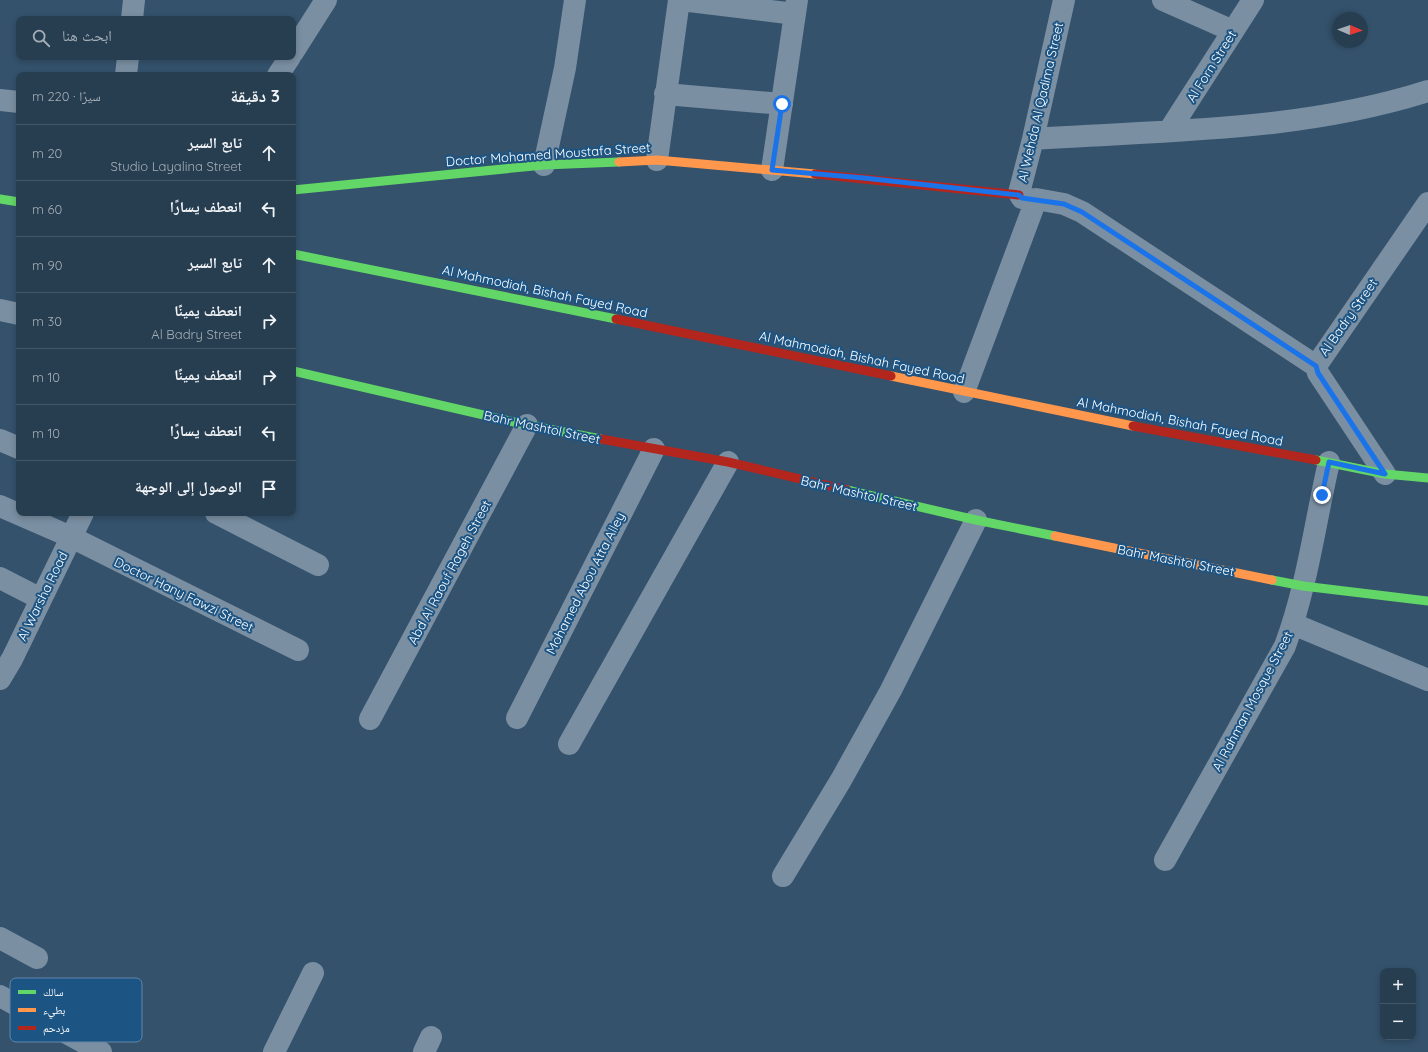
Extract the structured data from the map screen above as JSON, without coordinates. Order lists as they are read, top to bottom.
{
  "streets": {
    "street": [
      "Al Forn Street",
      "Al Wehda Al Qadima Street",
      "Doctor Mohamed Moustafa Street",
      "Al Mahmodiah, Bishah Fayed Road",
      "Al Badry Street",
      "Bahr Mashtol Street",
      "Abd Al Raouf Rageh Street",
      "Mohamed Abou Atta Alley",
      "Doctor Hany Fawzi Street",
      "Al Warsha Road",
      "Al Rahman Mosque Street"
    ]
  },
  "crossings": [
    ["Al Wehda Al Qadima Street", "Doctor Mohamed Moustafa Street"],
    ["Al Wehda Al Qadima Street", "Al Mahmodiah, Bishah Fayed Road"],
    ["Al Mahmodiah, Bishah Fayed Road", "Al Badry Street"],
    ["Al Mahmodiah, Bishah Fayed Road", "Al Rahman Mosque Street"],
    ["Bahr Mashtol Street", "Abd Al Raouf Rageh Street"],
    ["Bahr Mashtol Street", "Mohamed Abou Atta Alley"],
    ["Bahr Mashtol Street", "Al Rahman Mosque Street"],
    ["Doctor Hany Fawzi Street", "Al Warsha Road"]
  ],
  "legend": ["سالك", "بطيء", "مزدحم"],
  "north": "right",
  "page": {
    "search": "ابحث هنا",
    "heading": ["3 دقيقة", "سيرًا · 220 m"],
    "list": [
      ["تابع السير", "Studio Layalina Street", "20 m"],
      ["انعطف يسارًا", "60 m"],
      ["تابع السير", "90 m"],
      ["انعطف يمينًا", "Al Badry Street", "30 m"],
      ["انعطف يمينًا", "10 m"],
      ["انعطف يسارًا", "10 m"],
      "الوصول إلى الوجهة"
    ],
    "map_buttons": ["+", "−"]
  }
}
